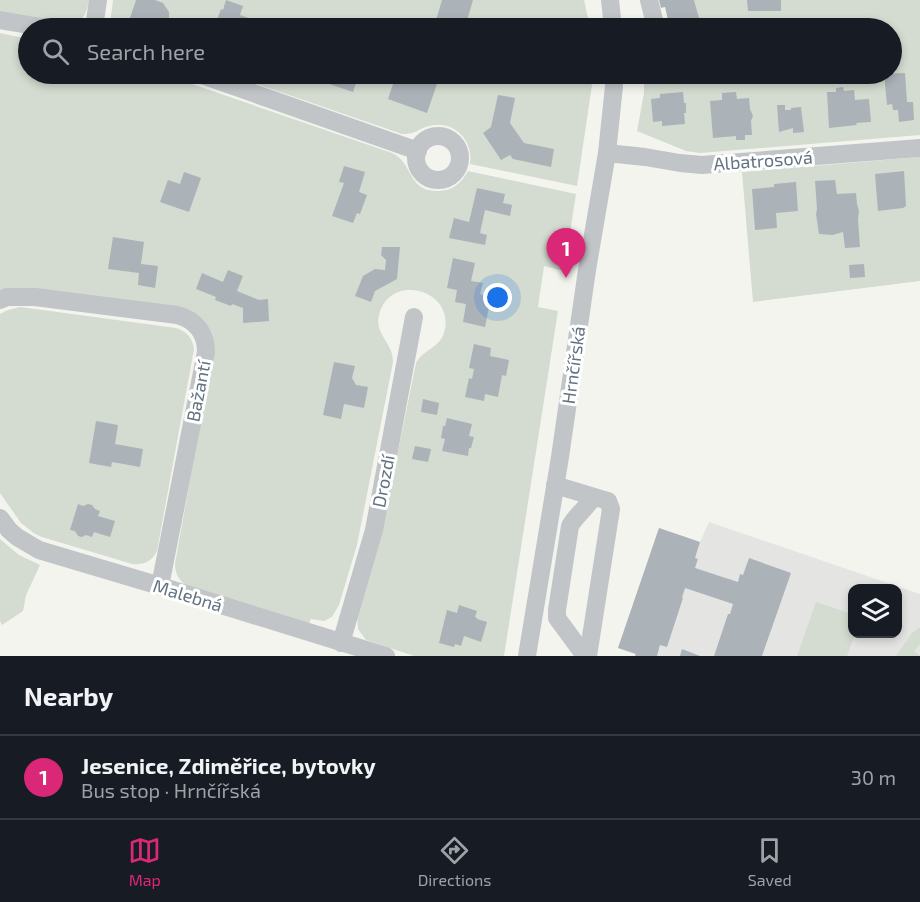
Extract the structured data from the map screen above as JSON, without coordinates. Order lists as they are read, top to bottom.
{
  "streets": {
    "street": [
      "Albatrosová",
      "Hrnčířská",
      "Bažantí",
      "Drozdí",
      "Malebná"
    ]
  },
  "crossings": [
    ["Albatrosová", "Hrnčířská"],
    ["Bažantí", "Malebná"],
    ["Drozdí", "Malebná"]
  ],
  "page": {
    "search": "Search here",
    "pins": "1",
    "heading": "Nearby",
    "list": [
      {
        "mark": "1",
        "name": "Jesenice, Zdiměřice, bytovky",
        "note": "Bus stop · Hrnčířská",
        "value": "30 m"
      }
    ],
    "nav": ["Map", "Directions", "Saved"]
  }
}
